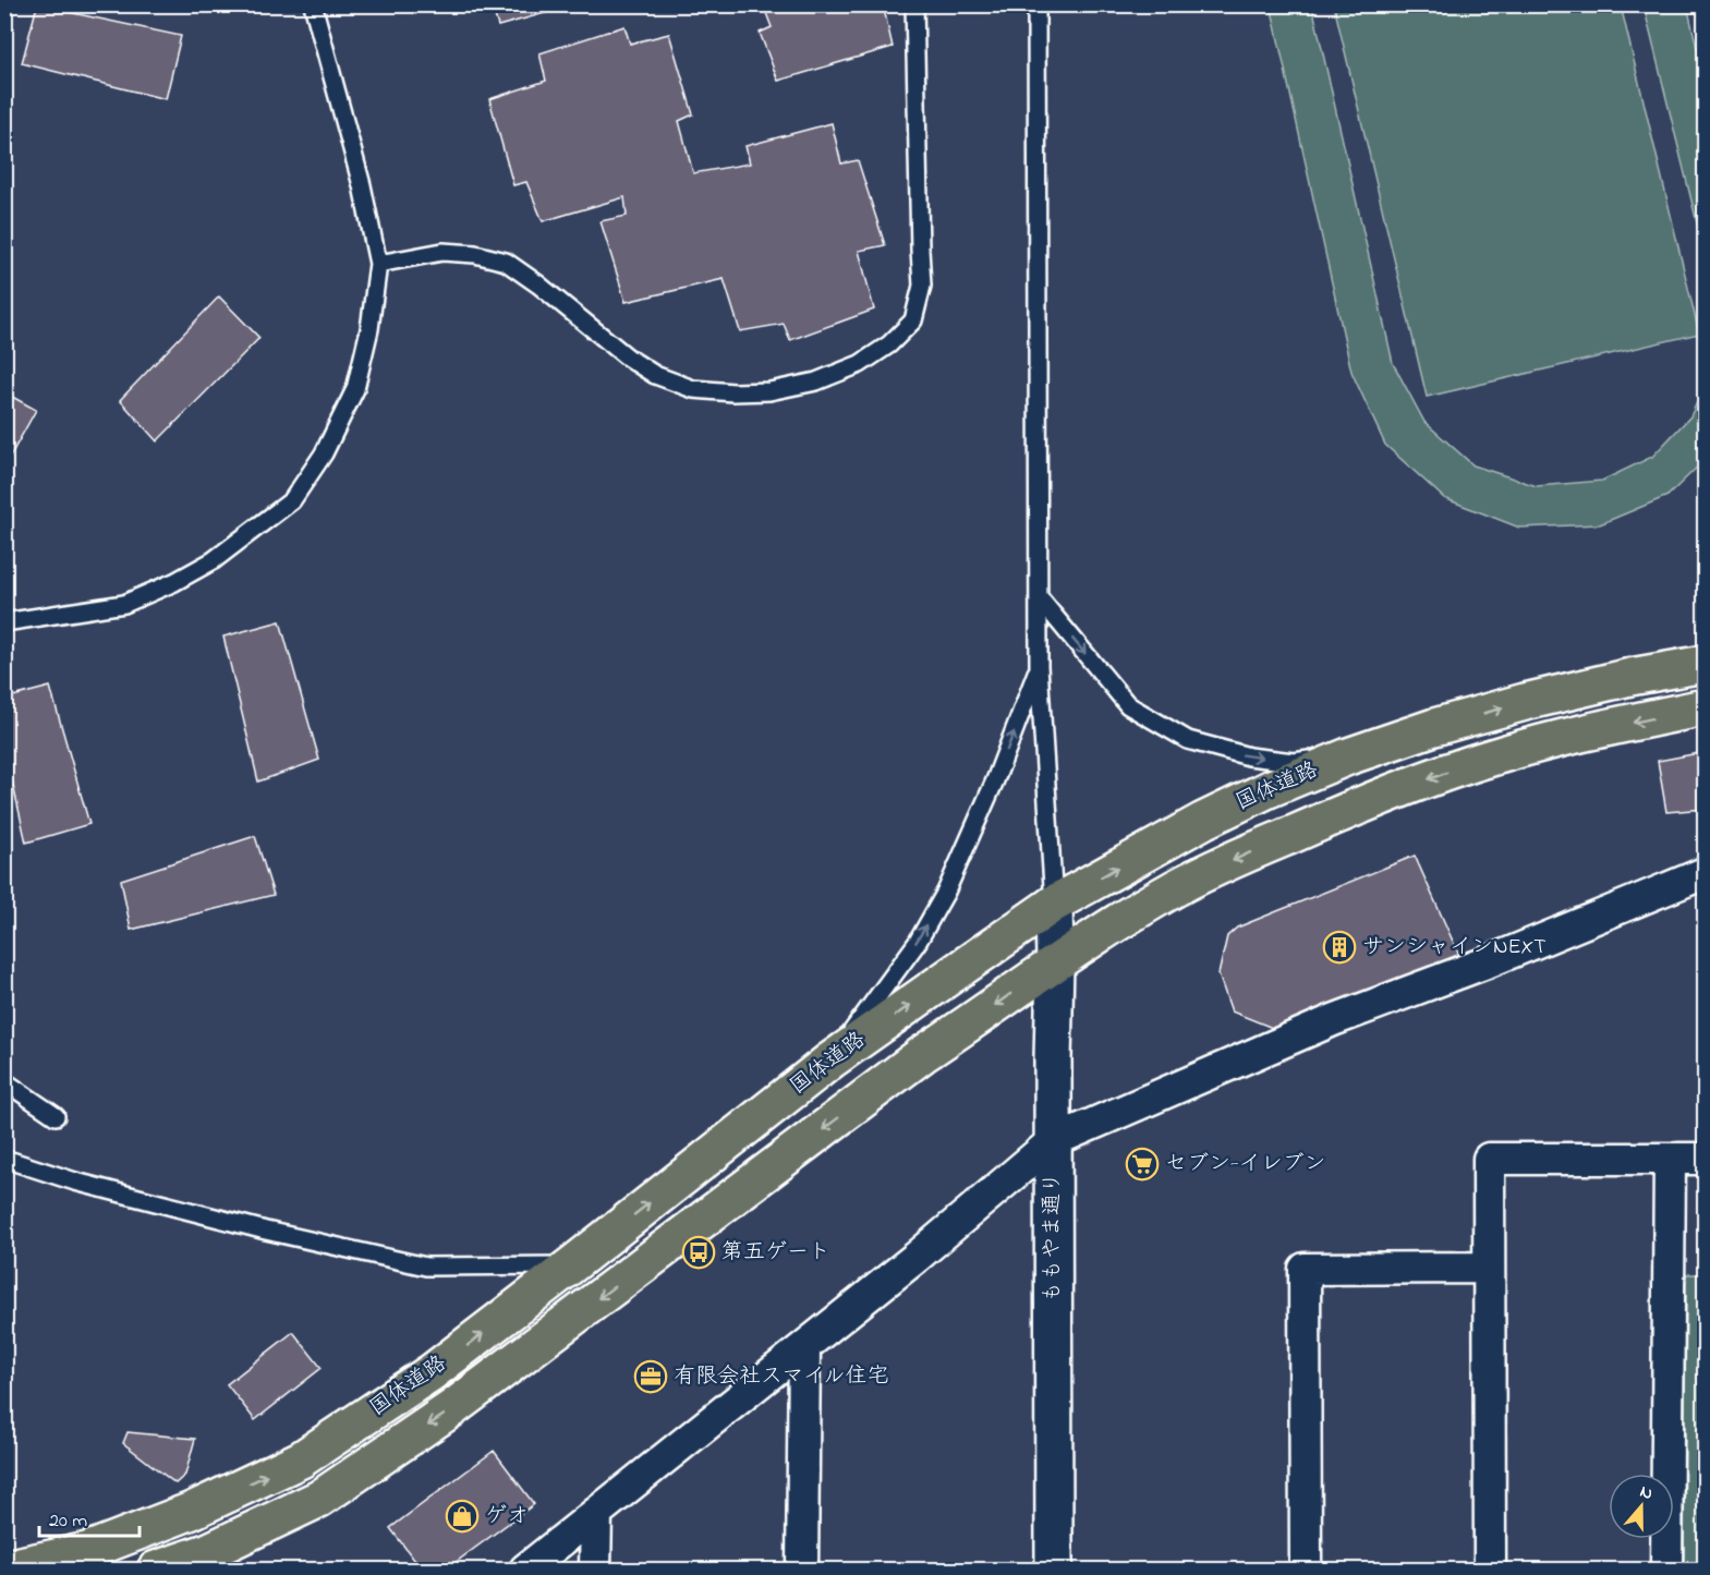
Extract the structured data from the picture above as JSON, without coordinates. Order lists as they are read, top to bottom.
{
  "streets": {
    "main road": ["国体道路"],
    "street": ["ももやま通り"]
  },
  "crossings": [
    ["国体道路", "ももやま通り"]
  ],
  "places": {
    "building": ["サンシャインNEXT"],
    "supermarket": ["セブン-イレブン"],
    "bus stop": ["第五ゲート"],
    "office": ["有限会社スマイル住宅"],
    "shop": ["ゲオ"]
  },
  "scale_bar": "20 m",
  "north": "top"
}
